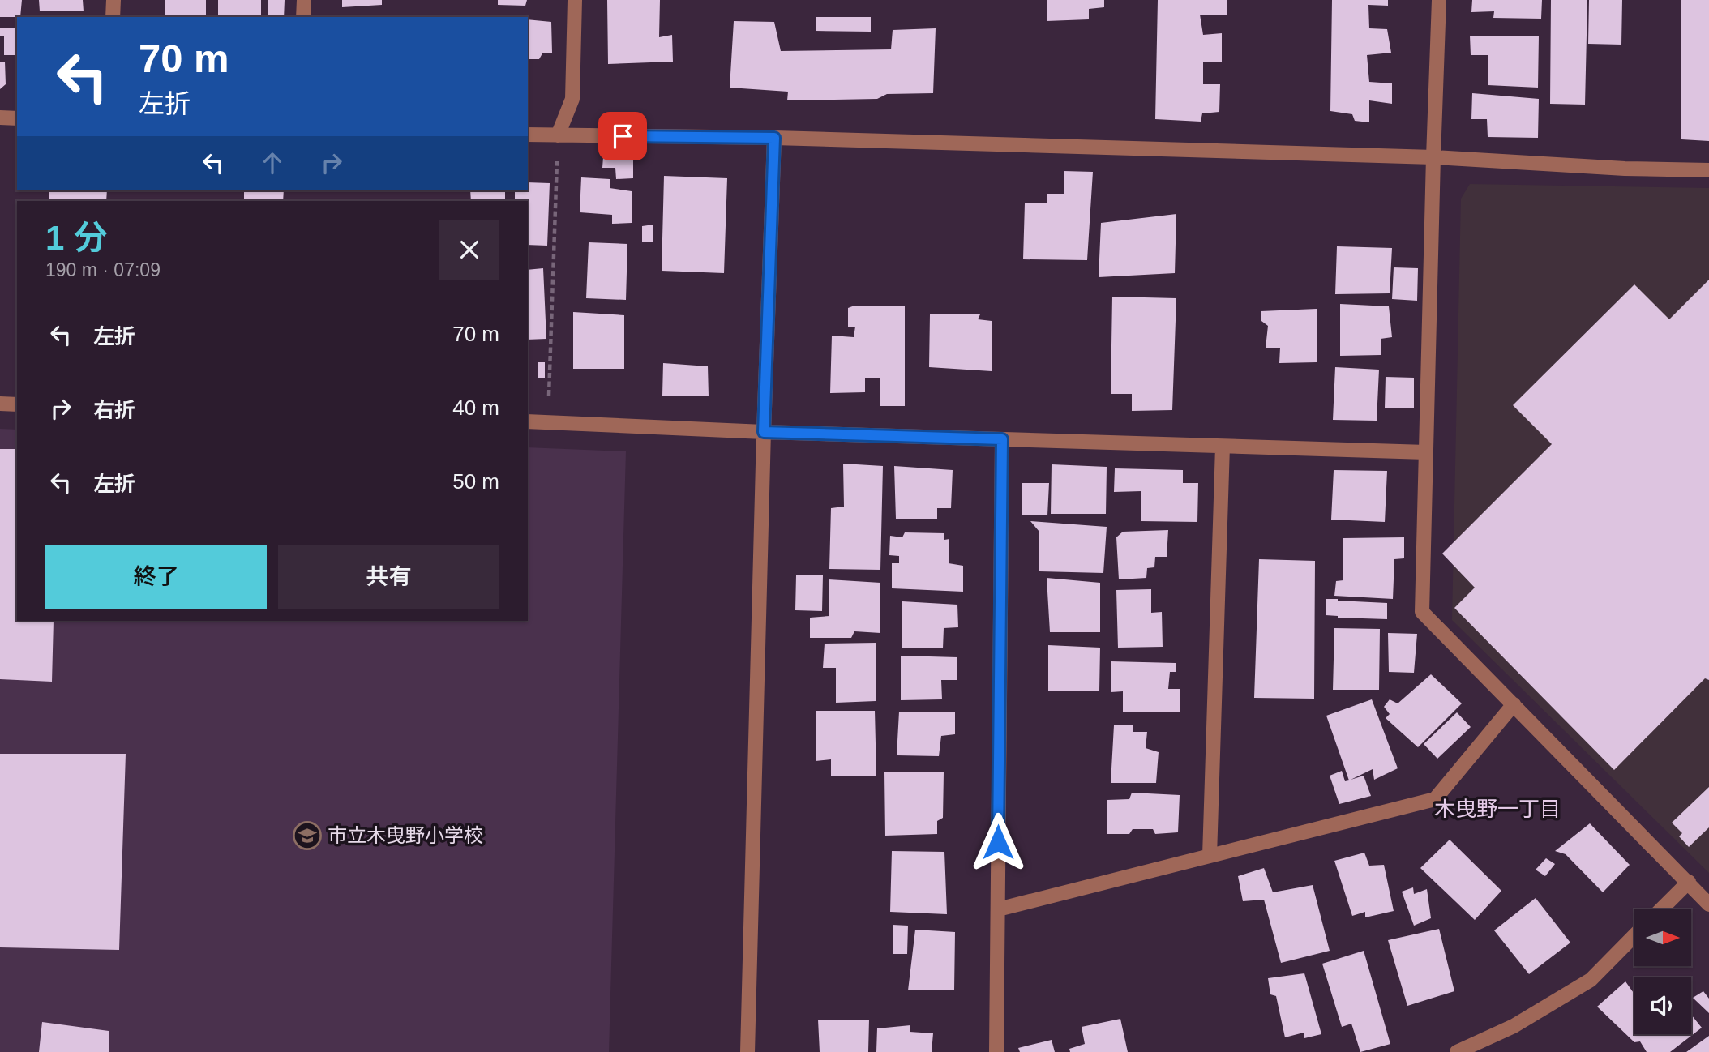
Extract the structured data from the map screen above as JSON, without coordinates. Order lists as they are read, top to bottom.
{
  "districts": ["木曳野一丁目"],
  "places": {
    "school or university": ["市立木曳野小学校"]
  },
  "north": "right",
  "page": {
    "turn": ["70 m", "左折"],
    "heading": ["1 分", "190 m · 07:09"],
    "list": [
      {
        "name": "左折",
        "value": "70 m"
      },
      {
        "name": "右折",
        "value": "40 m"
      },
      {
        "name": "左折",
        "value": "50 m"
      }
    ],
    "buttons": ["終了", "共有"]
  }
}
